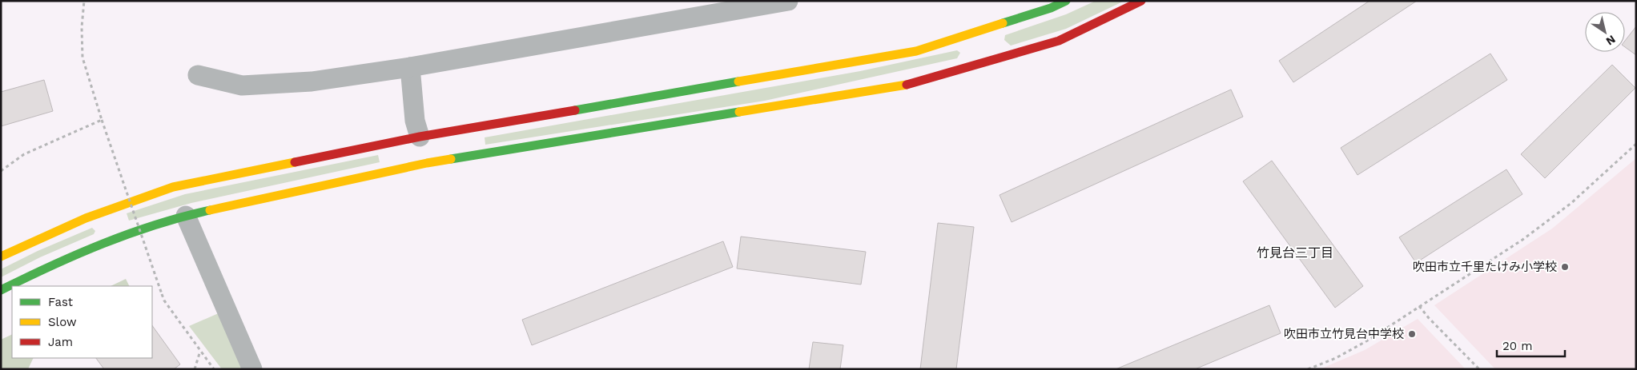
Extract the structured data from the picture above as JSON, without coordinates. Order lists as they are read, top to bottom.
{
  "districts": ["竹見台三丁目"],
  "places": ["吹田市立千里たけみ小学校", "吹田市立竹見台中学校"],
  "legend": ["Fast", "Slow", "Jam"],
  "scale_bar": "20 m",
  "north": "bottom right"
}
